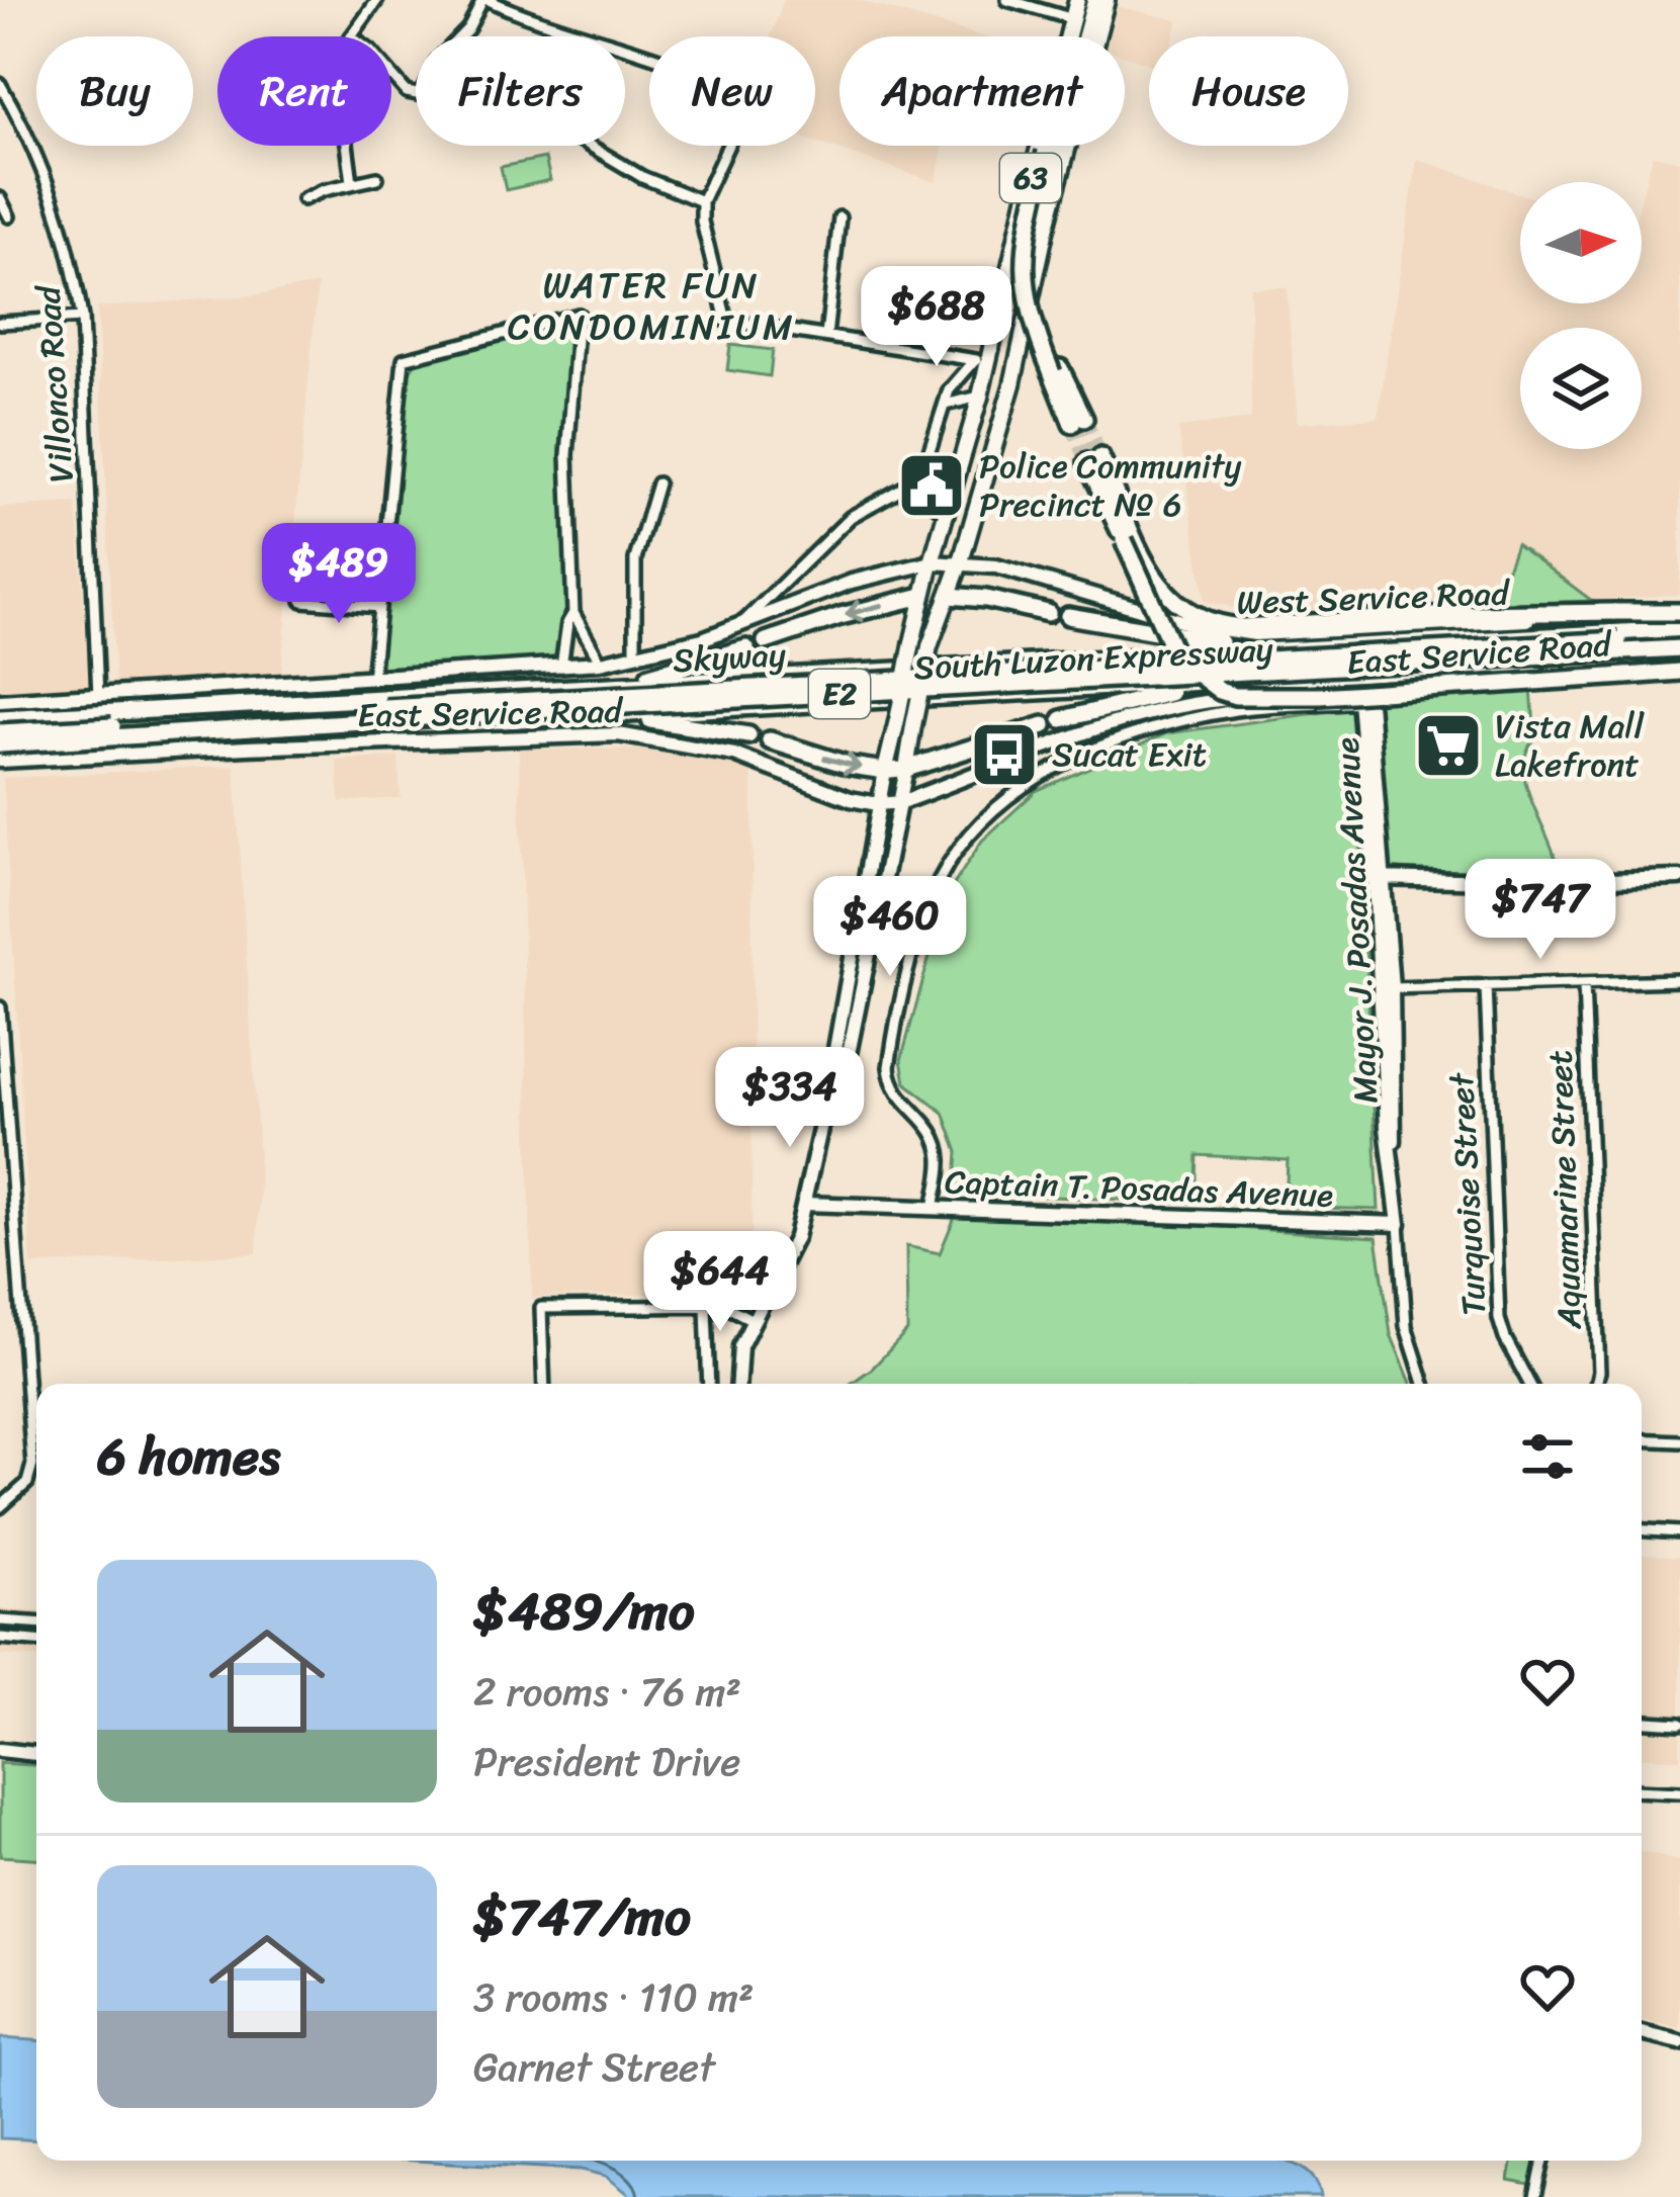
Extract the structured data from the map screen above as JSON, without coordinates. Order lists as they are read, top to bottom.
{
  "streets": {
    "highway": ["Skyway", "South Luzon Expressway", "E2"],
    "main road": [
      "63",
      "West Service Road",
      "East Service Road",
      "Mayor J. Posadas Avenue",
      "Captain T. Posadas Avenue"
    ],
    "street": ["Villonco Road", "Aquamarine Street", "Turquoise Street"]
  },
  "crossings": [
    ["63", "West Service Road"],
    ["63", "East Service Road"],
    ["Villonco Road", "West Service Road"],
    ["East Service Road", "Mayor J. Posadas Avenue"],
    ["Skyway", "South Luzon Expressway"],
    ["Mayor J. Posadas Avenue", "Captain T. Posadas Avenue"]
  ],
  "districts": ["WATER FUN CONDOMINIUM"],
  "places": {
    "public building": ["Police Community Precinct № 6"],
    "supermarket": ["Vista Mall Lakefront"],
    "bus stop": ["Sucat Exit"]
  },
  "north": "right",
  "page": {
    "chip": [
      "Buy",
      "Rent",
      "Filters",
      "New",
      "Apartment",
      "House"
    ],
    "price": [
      "$688",
      "$489",
      "$747",
      "$460",
      "$334",
      "$644"
    ],
    "heading": "6 homes",
    "list": [
      {
        "name": "$489/mo",
        "note": "2 rooms · 76 m² · President Drive"
      },
      {
        "name": "$747/mo",
        "note": "3 rooms · 110 m² · Garnet Street"
      }
    ]
  }
}
